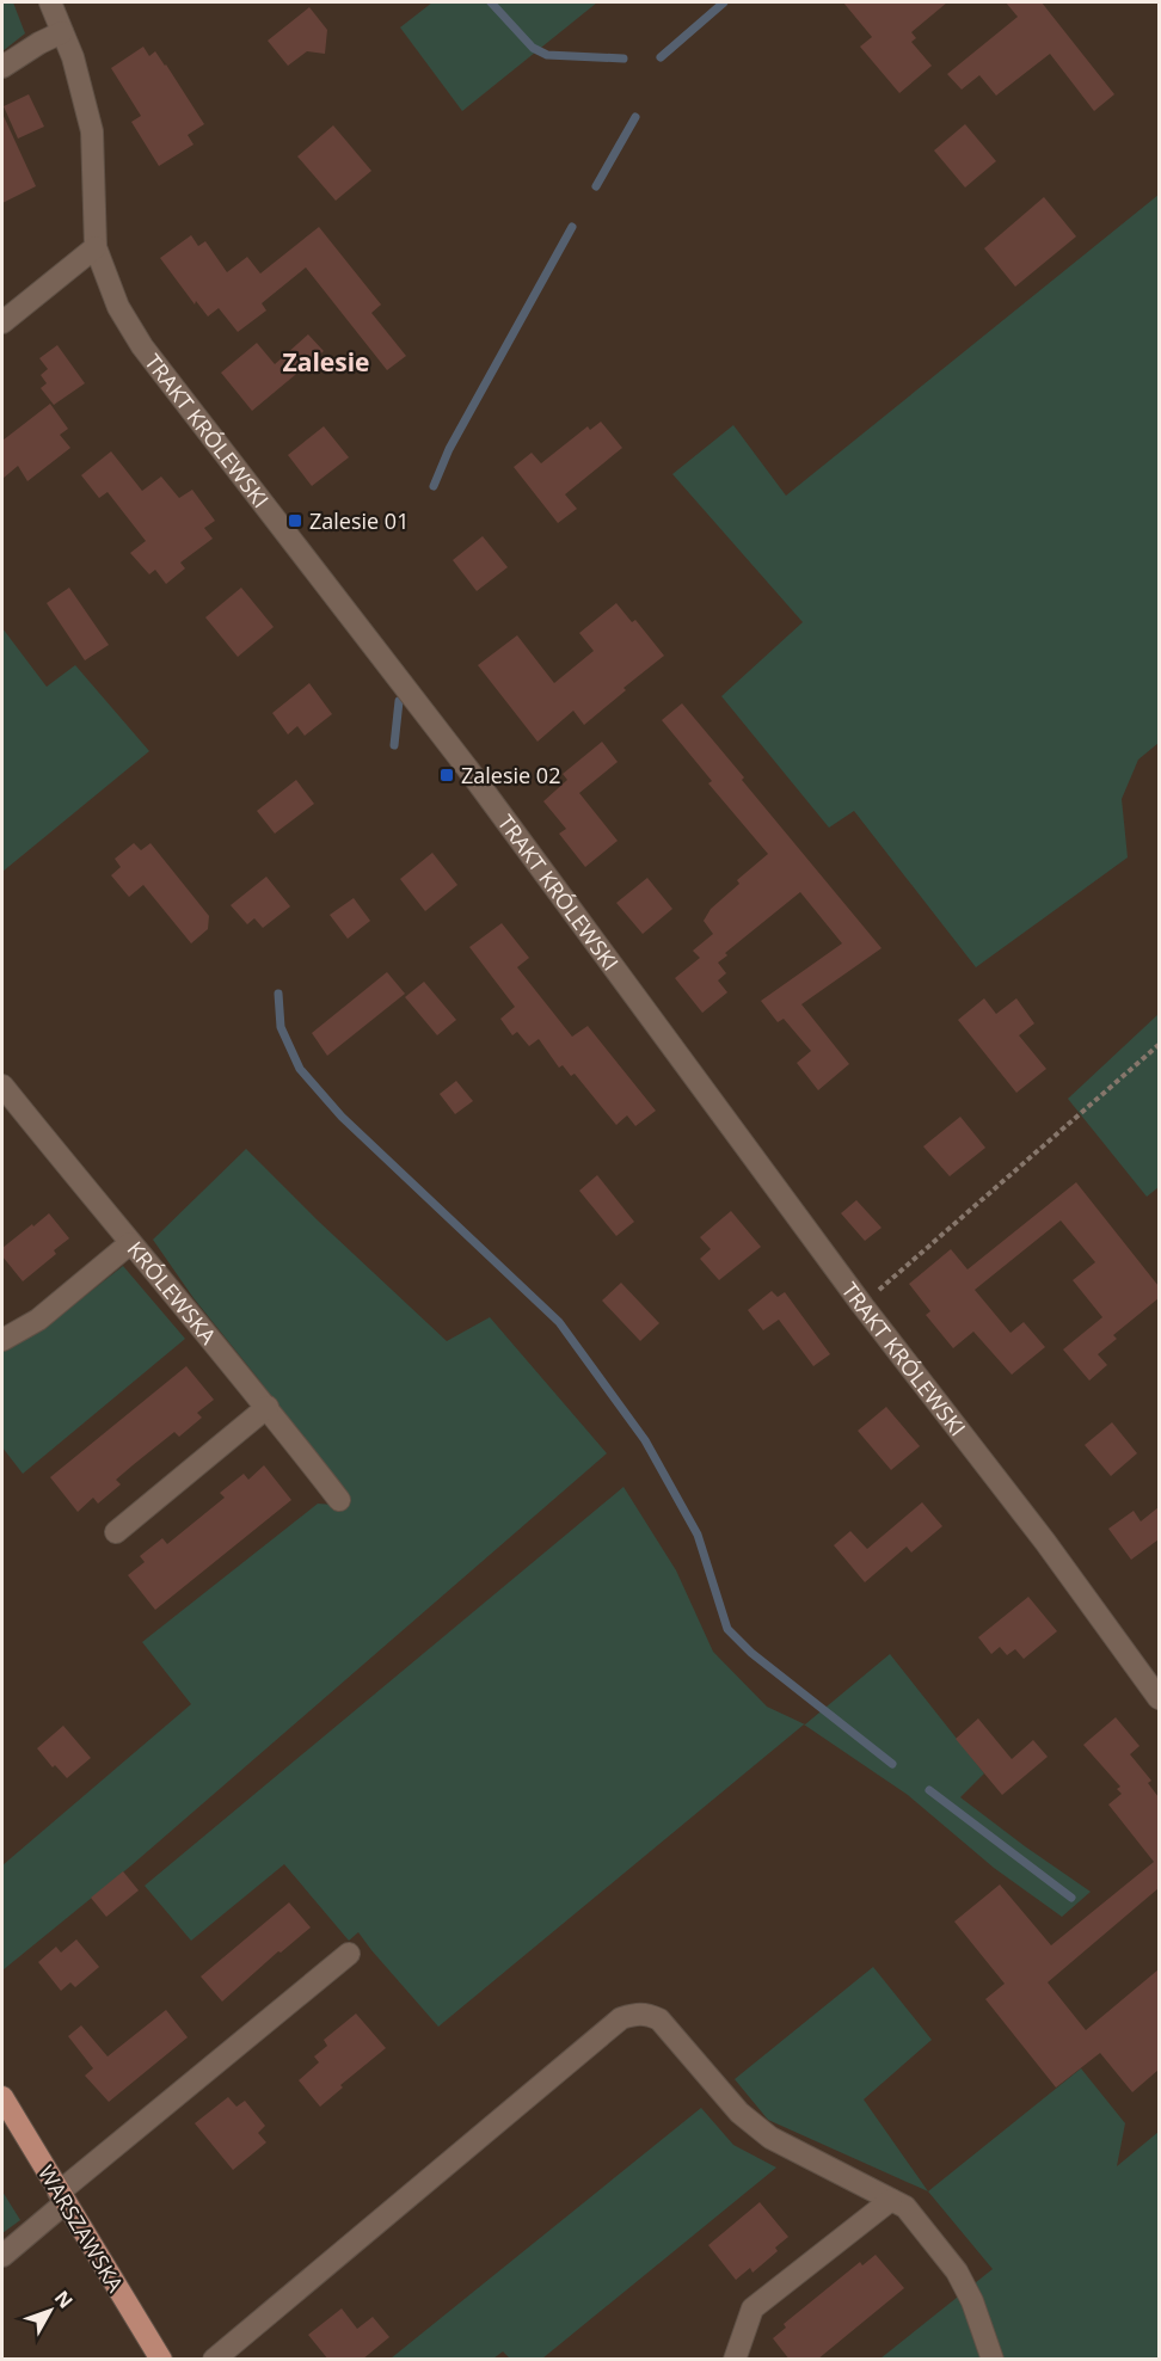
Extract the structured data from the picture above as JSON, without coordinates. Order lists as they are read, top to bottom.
{
  "streets": {
    "main road": ["WARSZAWSKA"],
    "street": ["TRAKT KRÓLEWSKI", "KRÓLEWSKA"]
  },
  "districts": ["Zalesie"],
  "places": {
    "transit": ["Zalesie 01", "Zalesie 02"]
  },
  "north": "top right"
}
